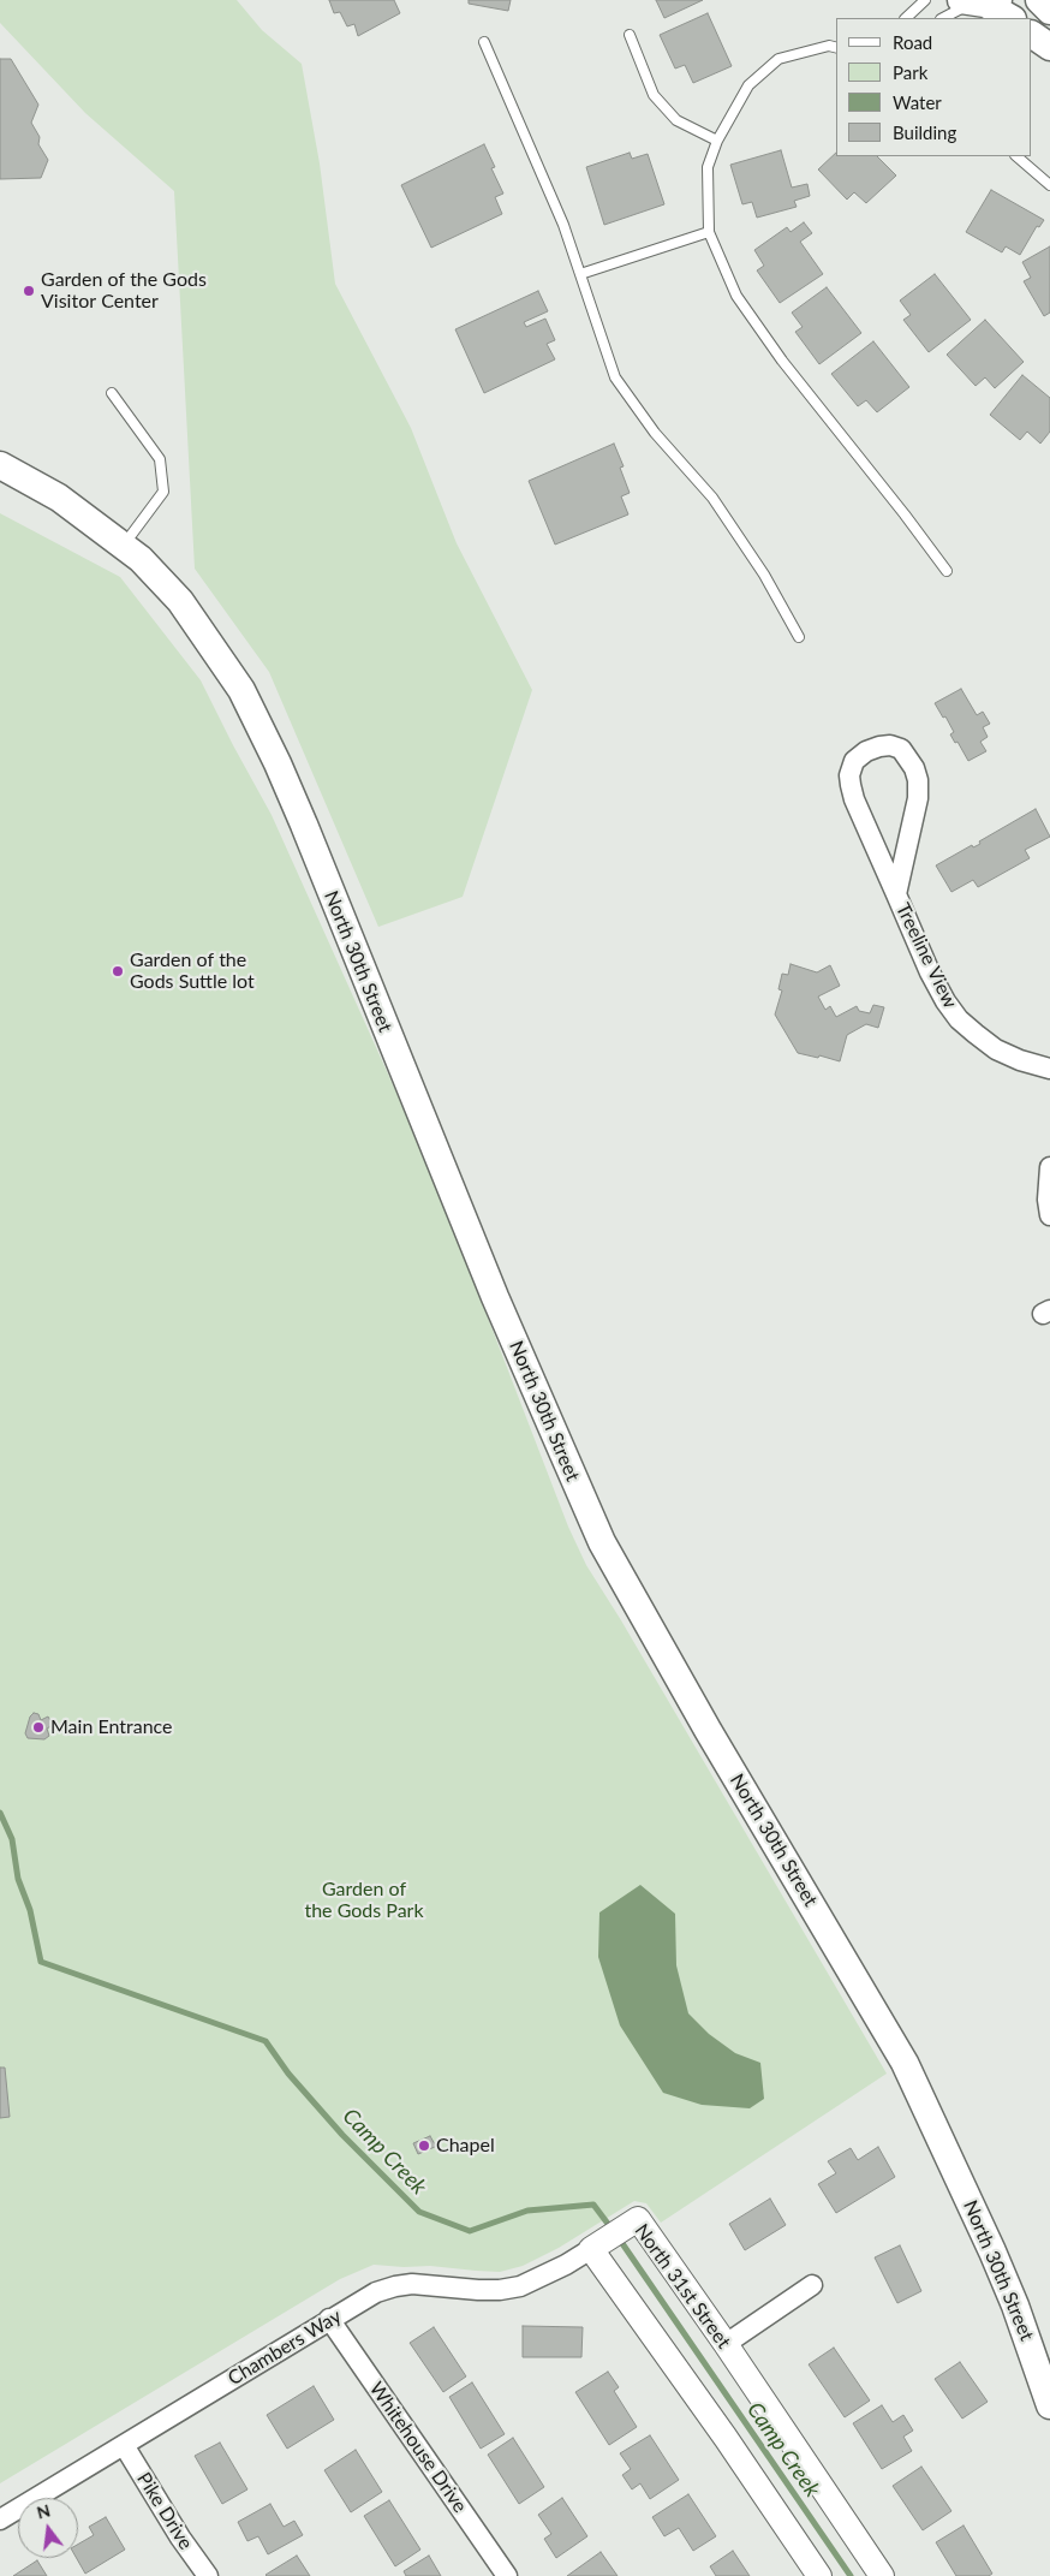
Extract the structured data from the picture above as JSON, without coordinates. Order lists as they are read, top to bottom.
{
  "streets": {
    "main road": ["North 30th Street"],
    "street": [
      "Treeline View",
      "North 31st Street",
      "Chambers Way",
      "Whitehouse Drive",
      "Pike Drive"
    ]
  },
  "crossings": [
    ["North 31st Street", "Chambers Way"],
    ["Chambers Way", "Whitehouse Drive"],
    ["Chambers Way", "Pike Drive"]
  ],
  "water": ["Camp Creek"],
  "parks": ["Garden of the Gods Park"],
  "places": [
    "Garden of the Gods Visitor Center",
    "Garden of the Gods Suttle lot",
    "Main Entrance",
    "Chapel"
  ],
  "legend": [
    "Road",
    "Park",
    "Water",
    "Building"
  ],
  "north": "top"
}
